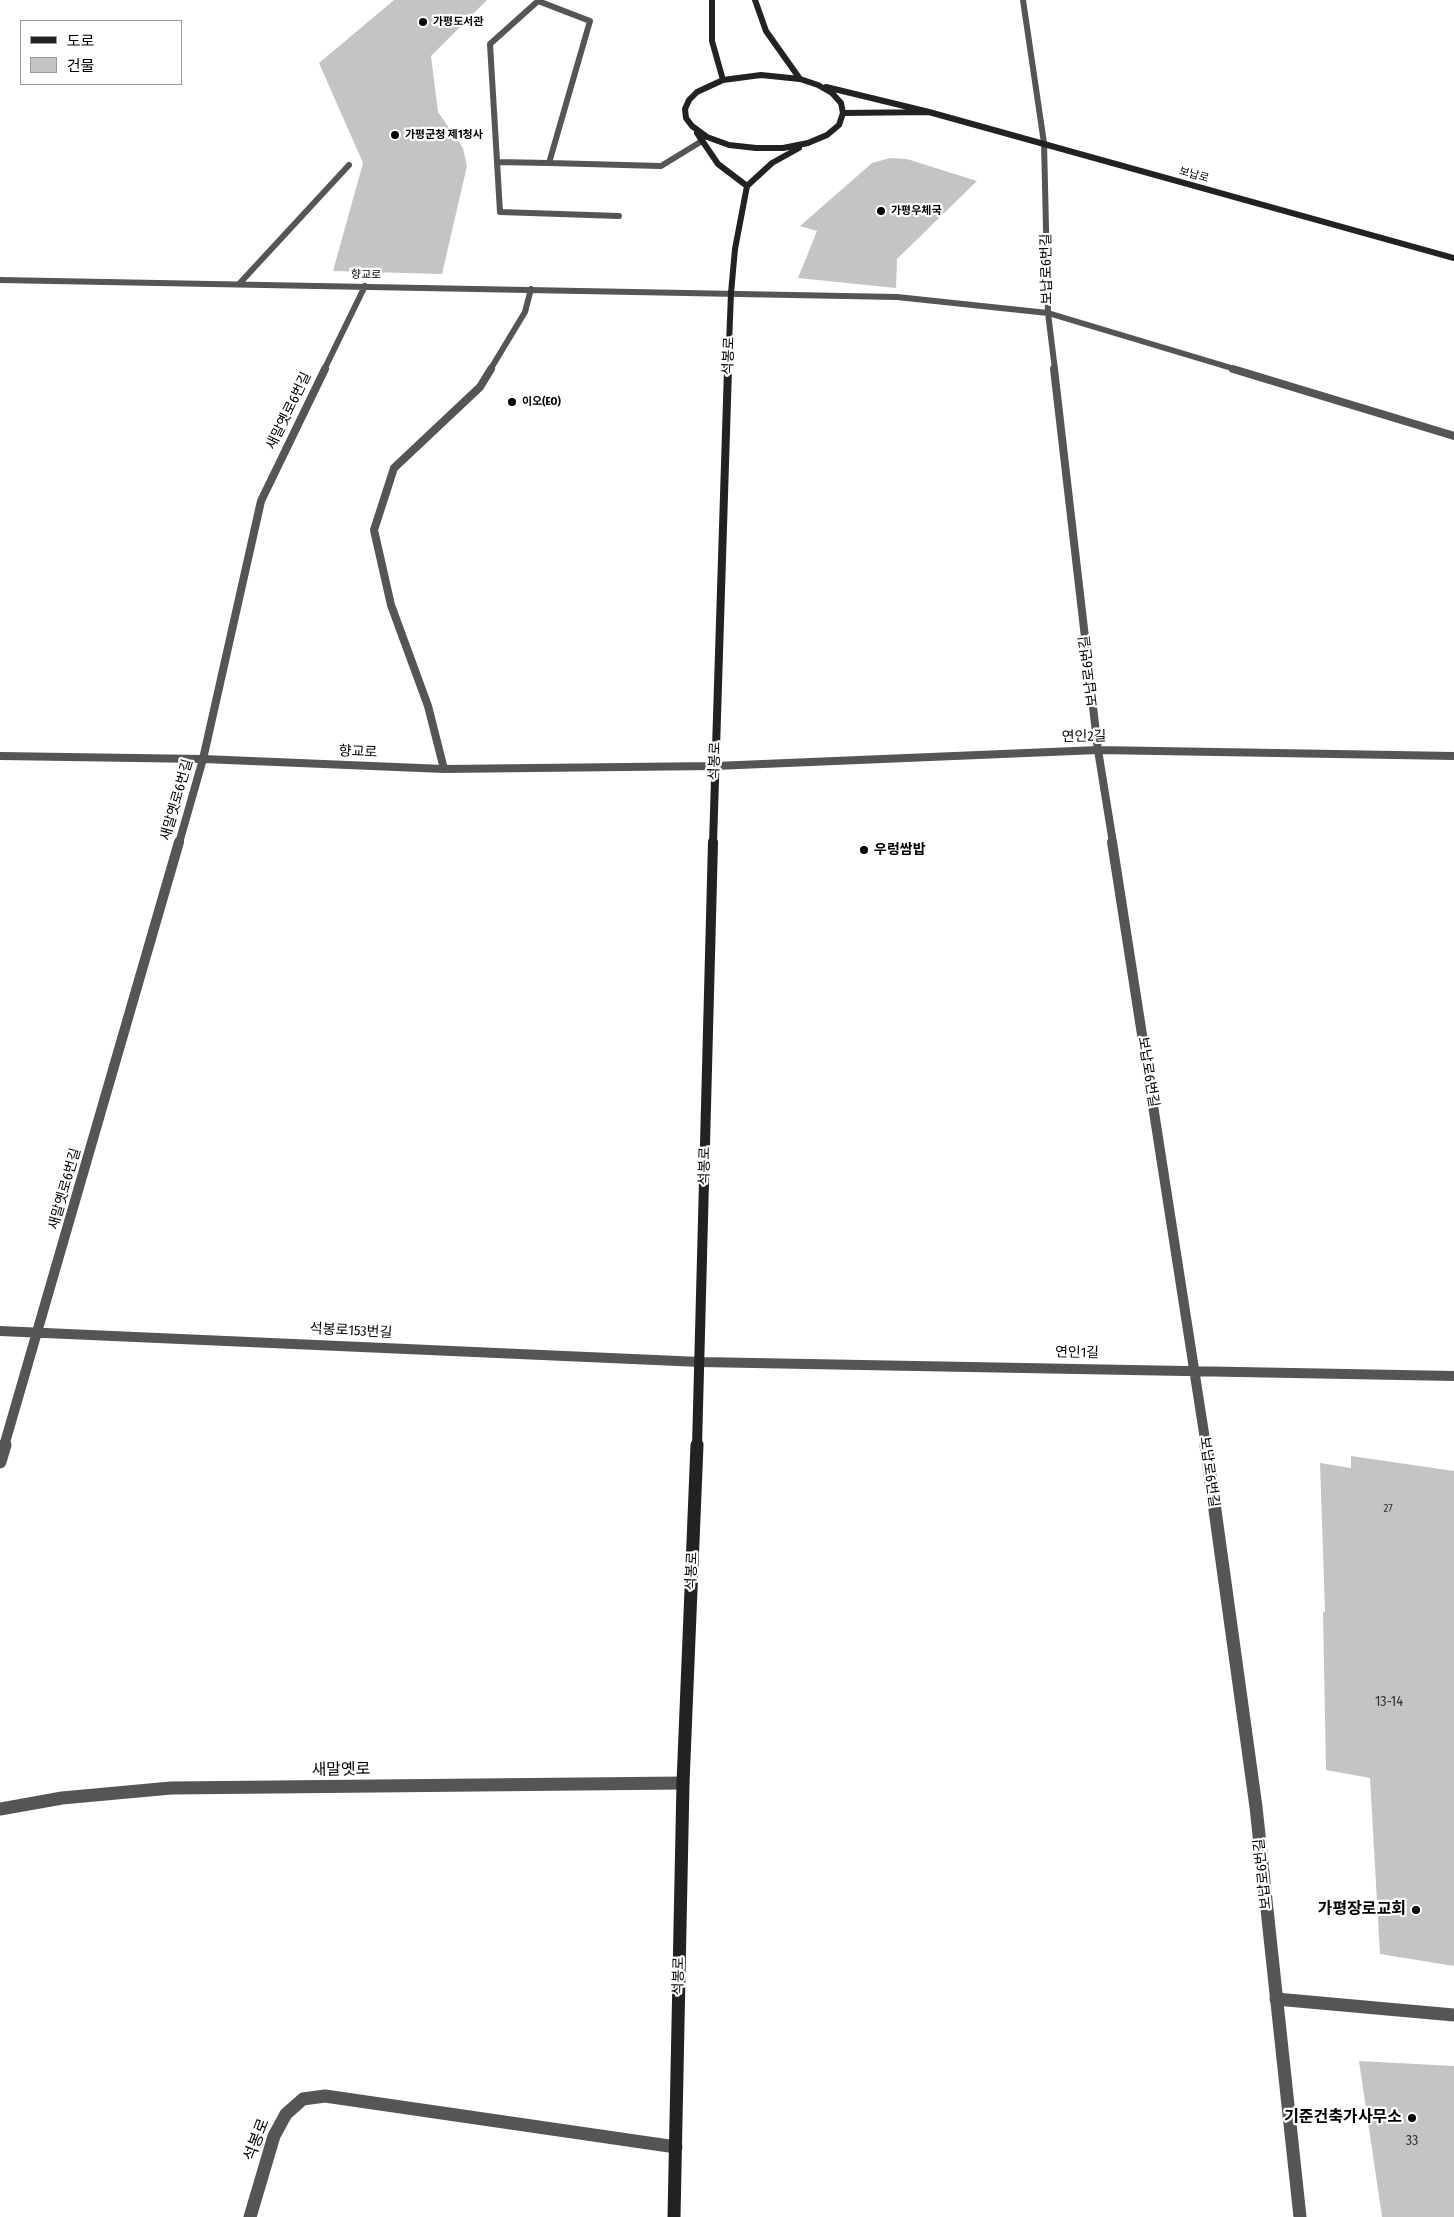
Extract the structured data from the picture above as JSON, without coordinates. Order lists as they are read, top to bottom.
{
  "streets": {
    "main road": ["보납로", "석봉로"],
    "street": [
      "보납로6번길",
      "향교로",
      "새말옛로6번길",
      "연인2길",
      "석봉로153번길",
      "연인1길",
      "새말옛로"
    ]
  },
  "crossings": [
    ["보납로", "보납로6번길"],
    ["보납로6번길", "향교로"],
    ["보납로6번길", "연인2길"],
    ["보납로6번길", "연인1길"],
    ["향교로", "석봉로"],
    ["향교로", "새말옛로6번길"],
    ["향교로", "연인2길"],
    ["석봉로", "연인2길"],
    ["석봉로", "석봉로153번길"],
    ["석봉로", "연인1길"],
    ["석봉로", "새말옛로"],
    ["새말옛로6번길", "석봉로153번길"],
    ["석봉로153번길", "연인1길"]
  ],
  "places": [
    "가평도서관",
    "가평군청 제1청사",
    "가평우체국",
    "이오(EO)",
    "우렁쌈밥",
    "가평장로교회",
    "기준건축가사무소"
  ],
  "house_numbers": ["27", "13-14", "33"],
  "legend": ["도로", "건물"]
}
